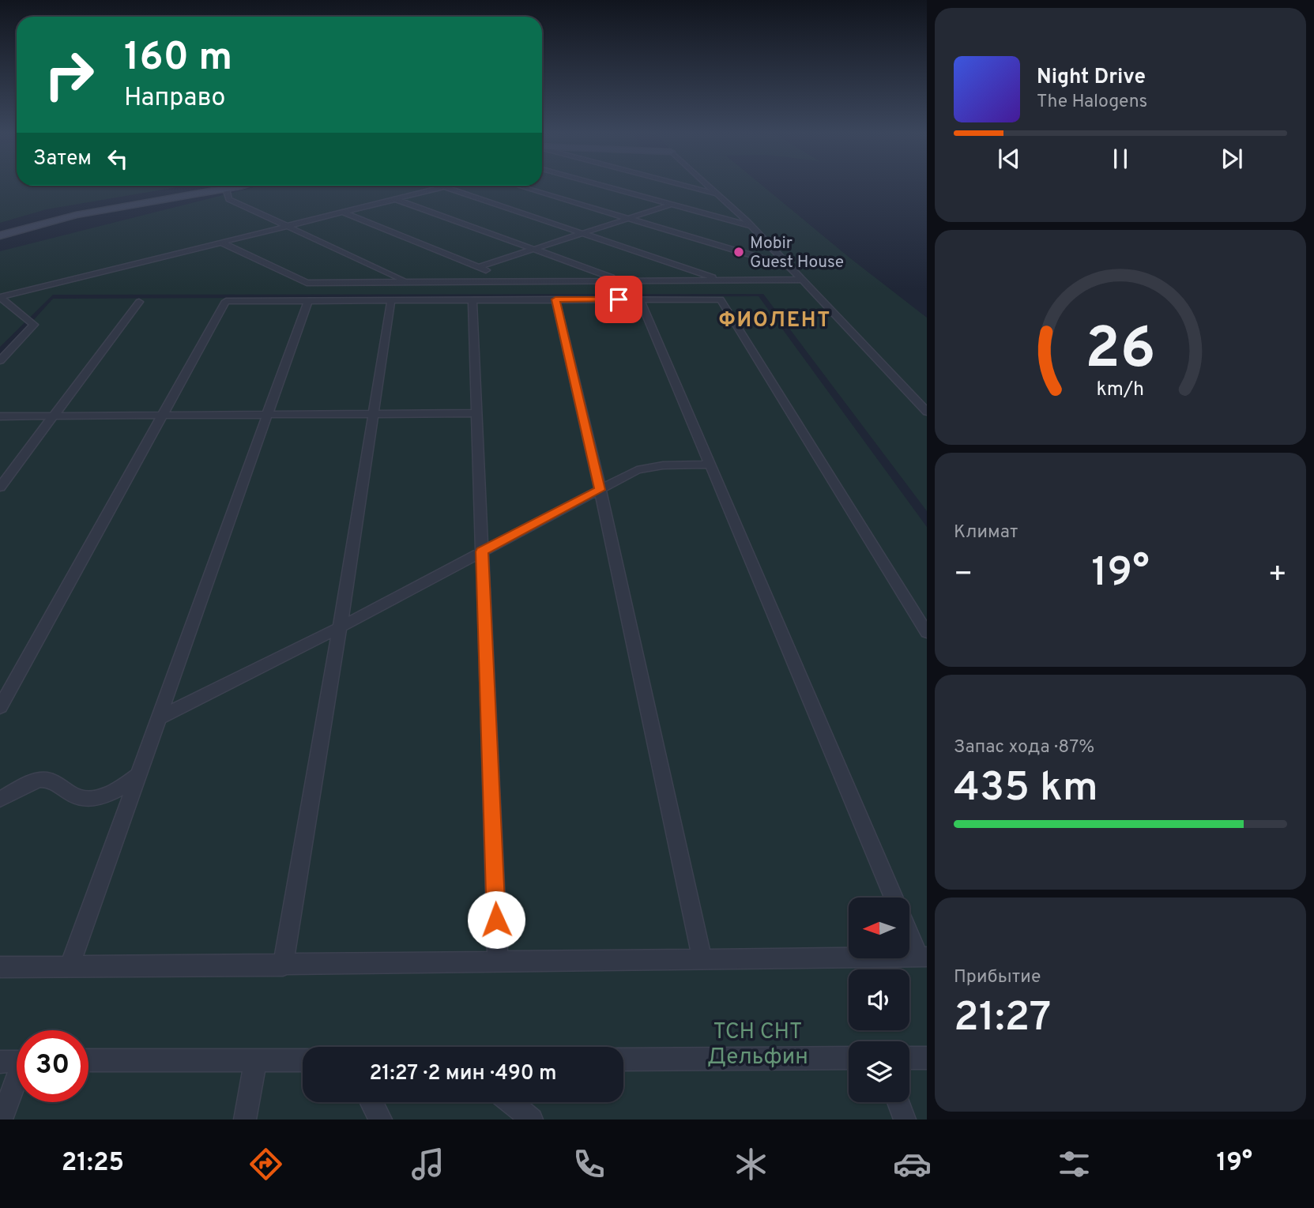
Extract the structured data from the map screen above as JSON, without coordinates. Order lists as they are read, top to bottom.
{
  "districts": ["ФИОЛЕНТ"],
  "parks": ["ТСН СНТ Дельфин"],
  "places": ["Mobir Guest House"],
  "north": "left",
  "page": {
    "turn": ["160 m", "Направо"],
    "song": ["Night Drive", "The Halogens"],
    "then": "Затем",
    "tile": [
      "Климат",
      ["Запас хода · 87%", "435 km"],
      ["Прибытие", "21:27"]
    ],
    "heat": ["−", "19°", "+"],
    "limit": "30",
    "trip": "21:27 · 2 мин · 490 m",
    "tabs": ["21:25", "19°"],
    "gauge": ["26", "km/h"]
  }
}
